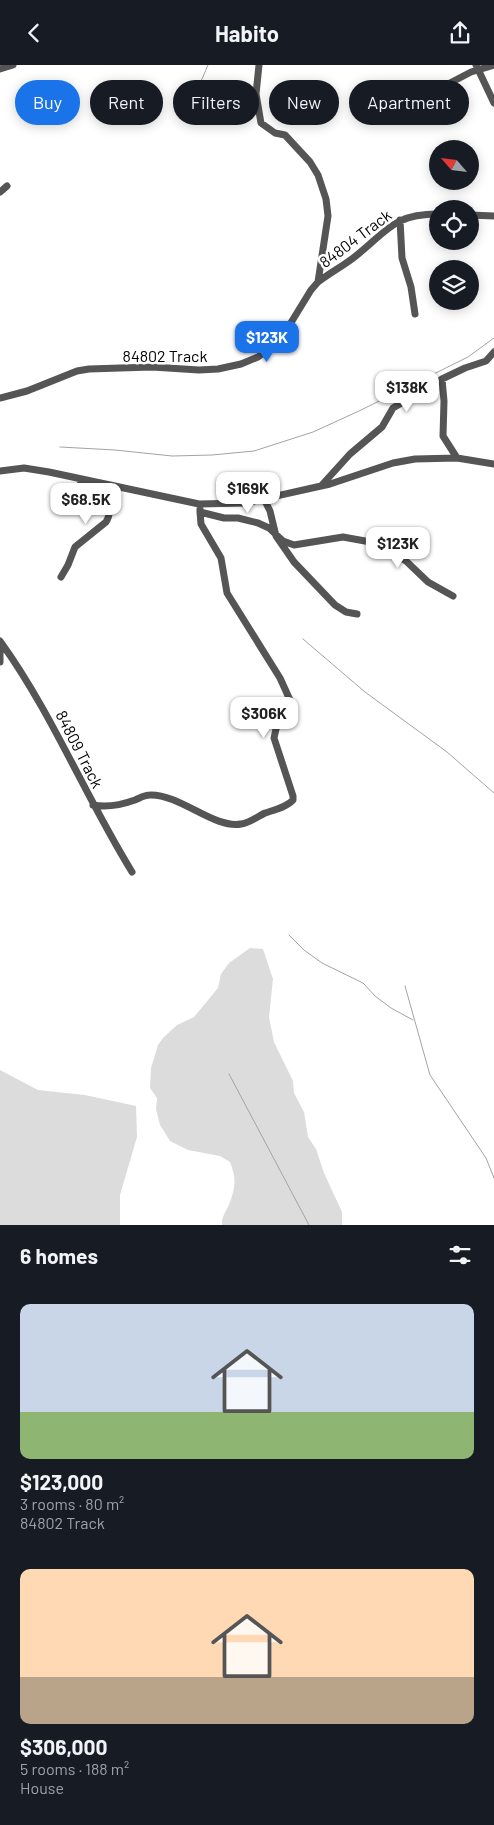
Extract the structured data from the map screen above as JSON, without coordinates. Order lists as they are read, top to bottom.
{
  "streets": {
    "street": ["84804 Track", "84802 Track", "84809 Track"]
  },
  "crossings": [
    ["84804 Track", "84802 Track"]
  ],
  "north": "top left",
  "page": {
    "header": "Habito",
    "chip": [
      "Buy",
      "Rent",
      "Filters",
      "New",
      "Apartment"
    ],
    "price": [
      "$123K",
      "$138K",
      "$169K",
      "$68.5K",
      "$123K",
      "$306K"
    ],
    "heading": "6 homes",
    "list": [
      {
        "name": "$123,000",
        "note": "3 rooms · 80 m² · 84802 Track"
      },
      {
        "name": "$306,000",
        "note": "5 rooms · 188 m² · House"
      }
    ]
  }
}
